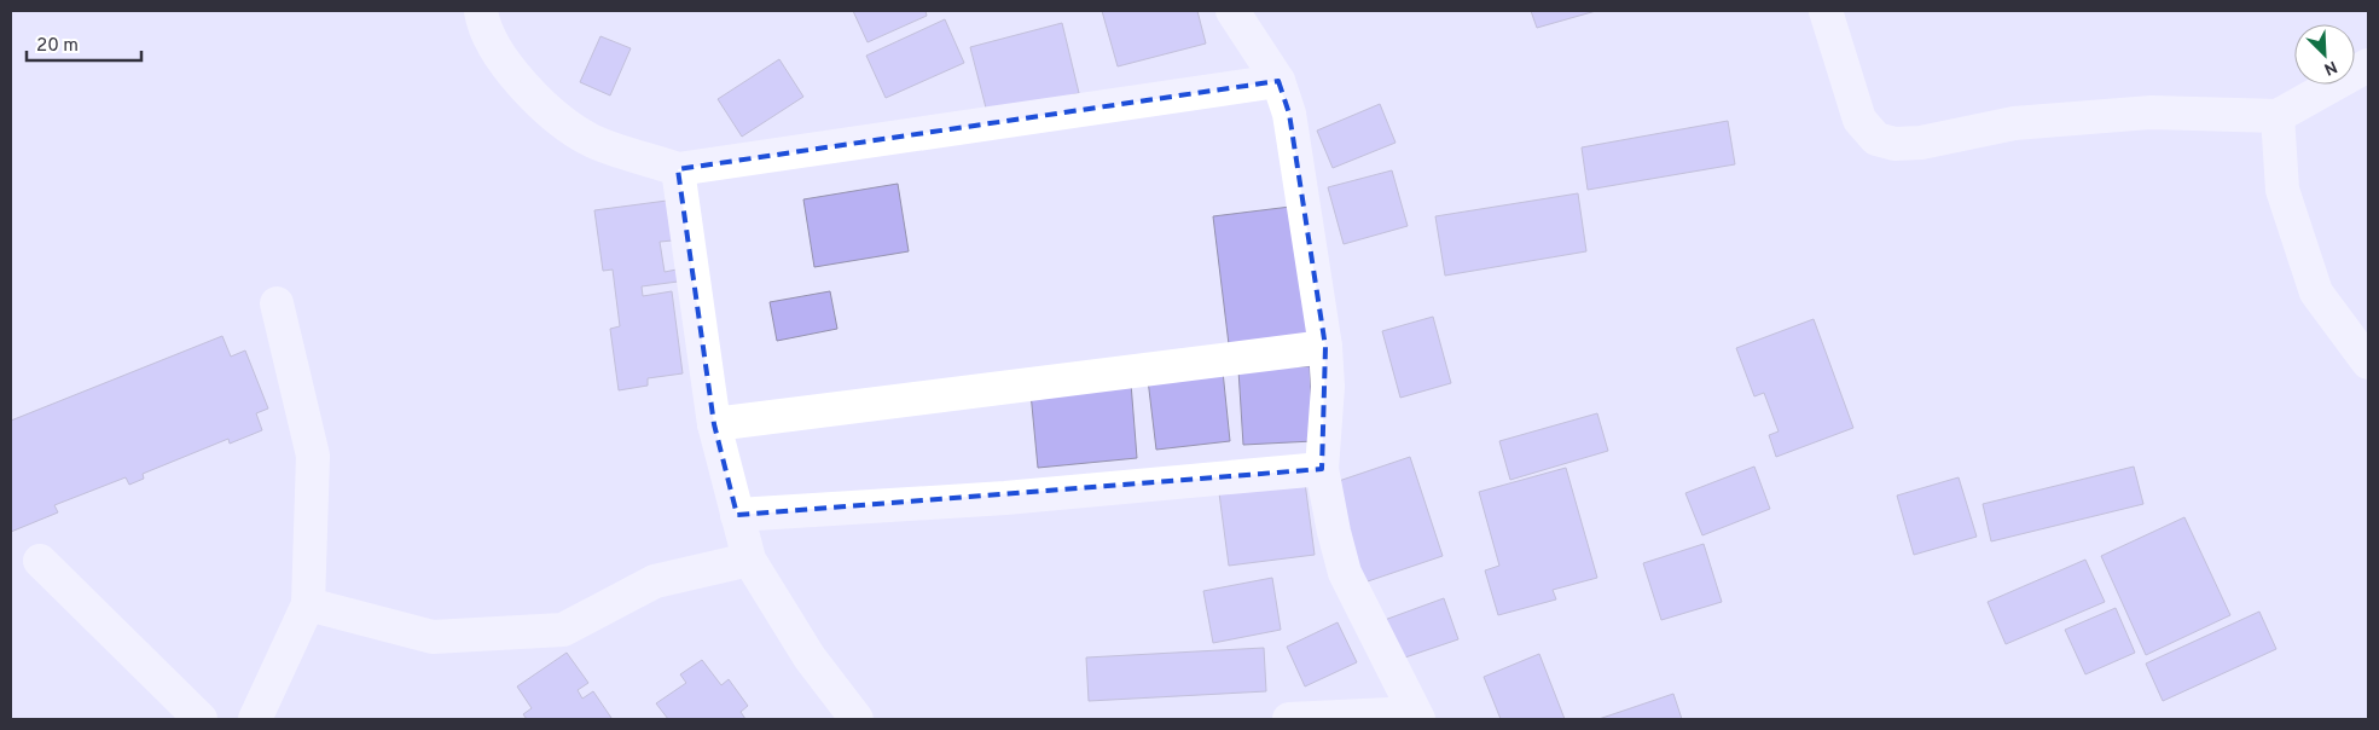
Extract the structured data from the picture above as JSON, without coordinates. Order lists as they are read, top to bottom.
{
  "scale_bar": "20 m",
  "north": "bottom right"
}
